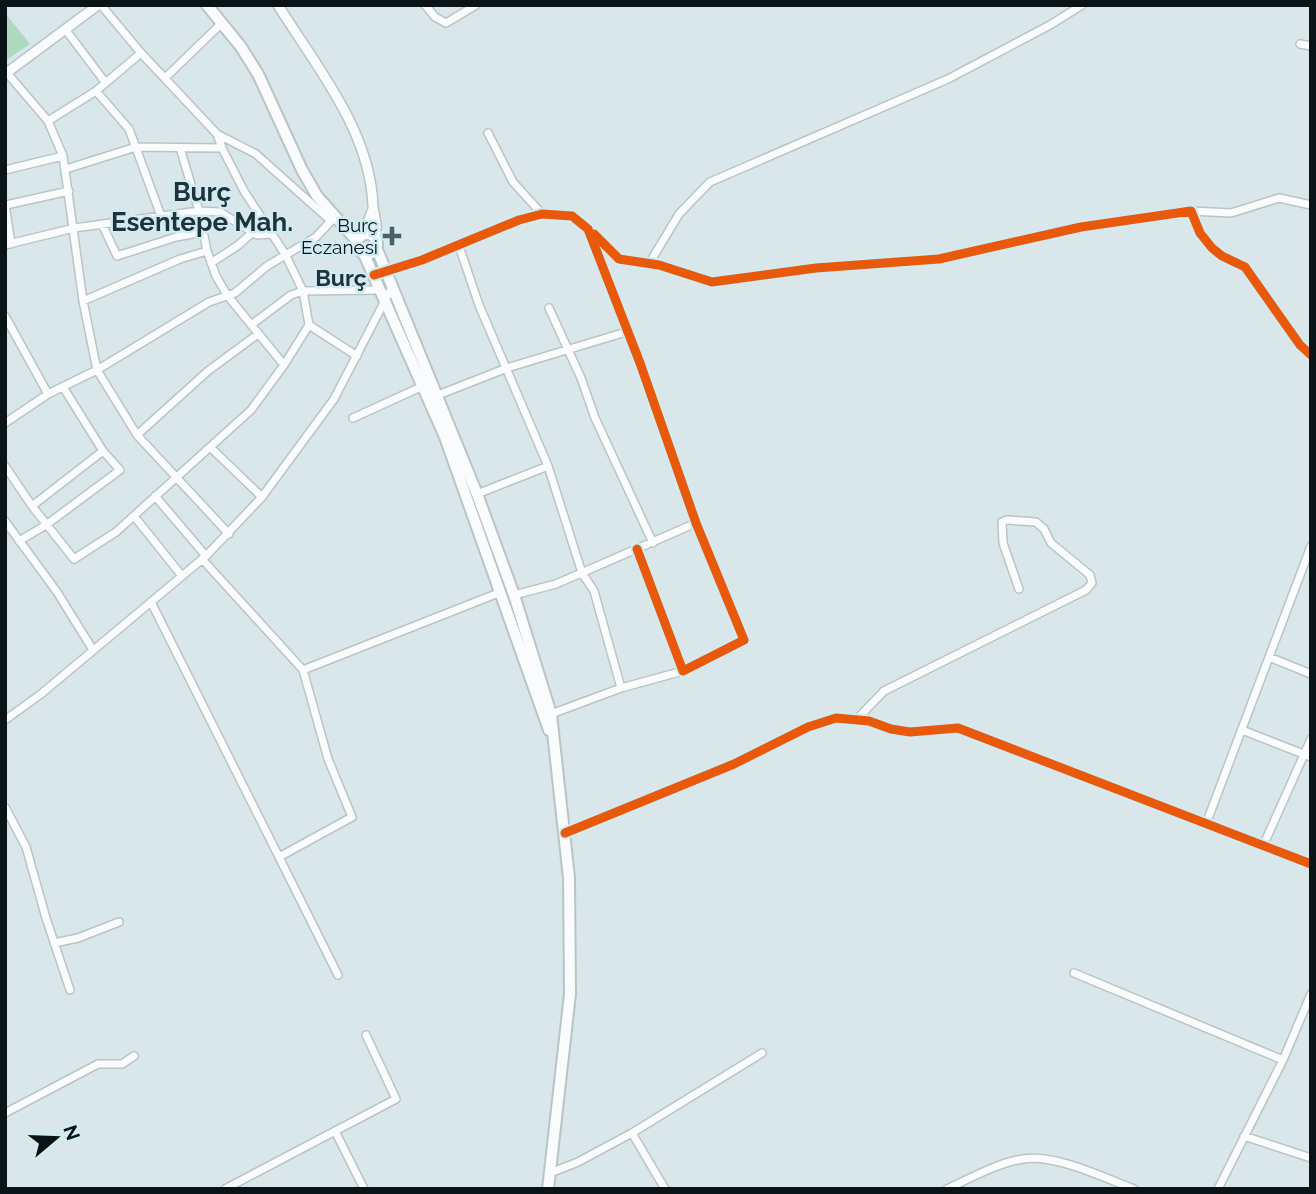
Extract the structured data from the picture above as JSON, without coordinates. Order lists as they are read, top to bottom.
{
  "districts": ["Burç Esentepe Mah.", "Burç"],
  "places": {
    "health": ["Burç Eczanesi"]
  },
  "north": "right"
}
